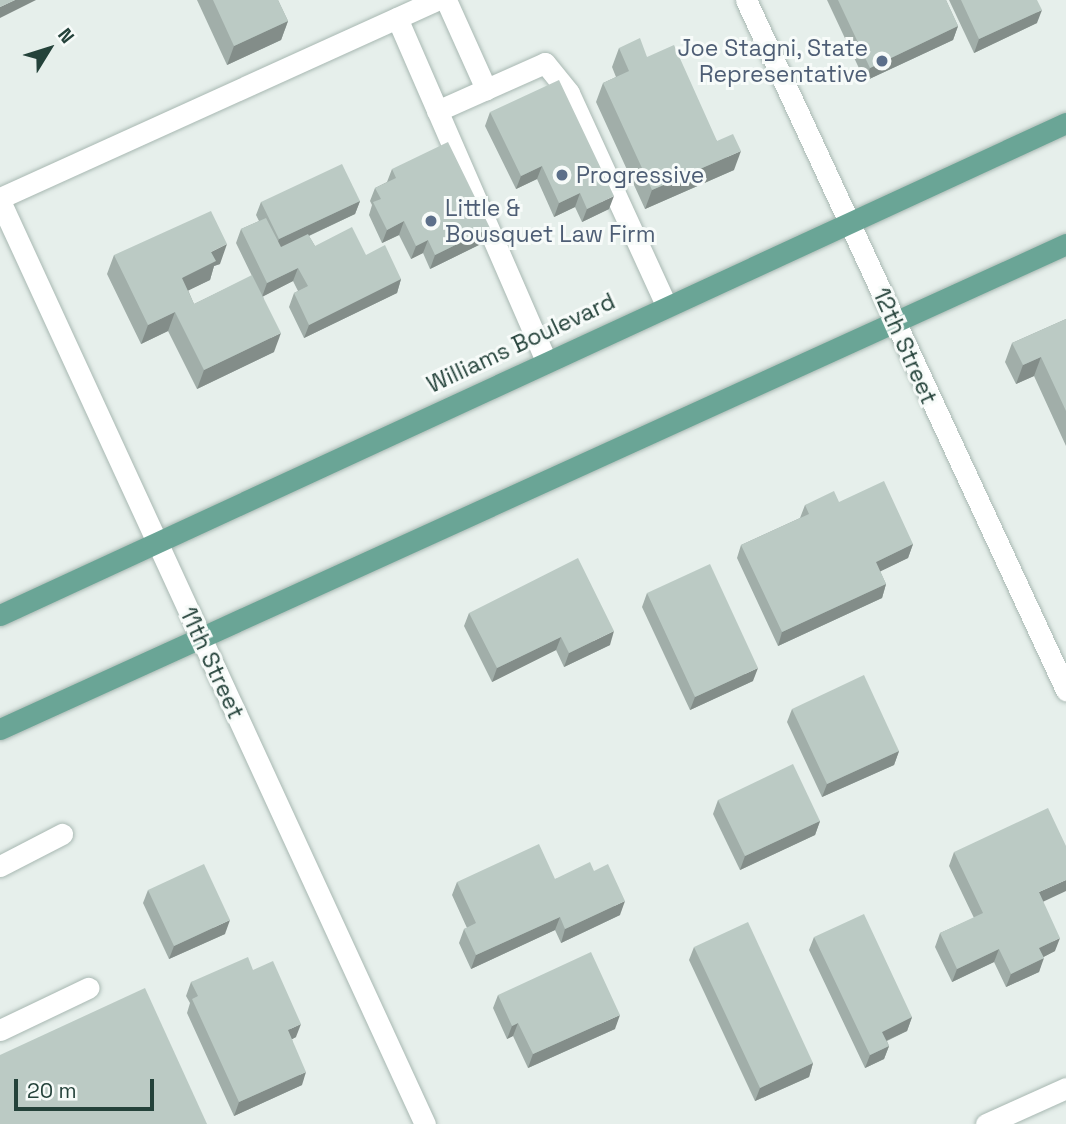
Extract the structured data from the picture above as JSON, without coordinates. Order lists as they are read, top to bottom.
{
  "streets": {
    "main road": ["Williams Boulevard"],
    "street": ["12th Street", "11th Street"]
  },
  "crossings": [
    ["Williams Boulevard", "12th Street"],
    ["Williams Boulevard", "11th Street"]
  ],
  "places": ["Joe Stagni, State Representative", "Progressive", "Little & Bousquet Law Firm"],
  "scale_bar": "20 m",
  "north": "top right"
}
